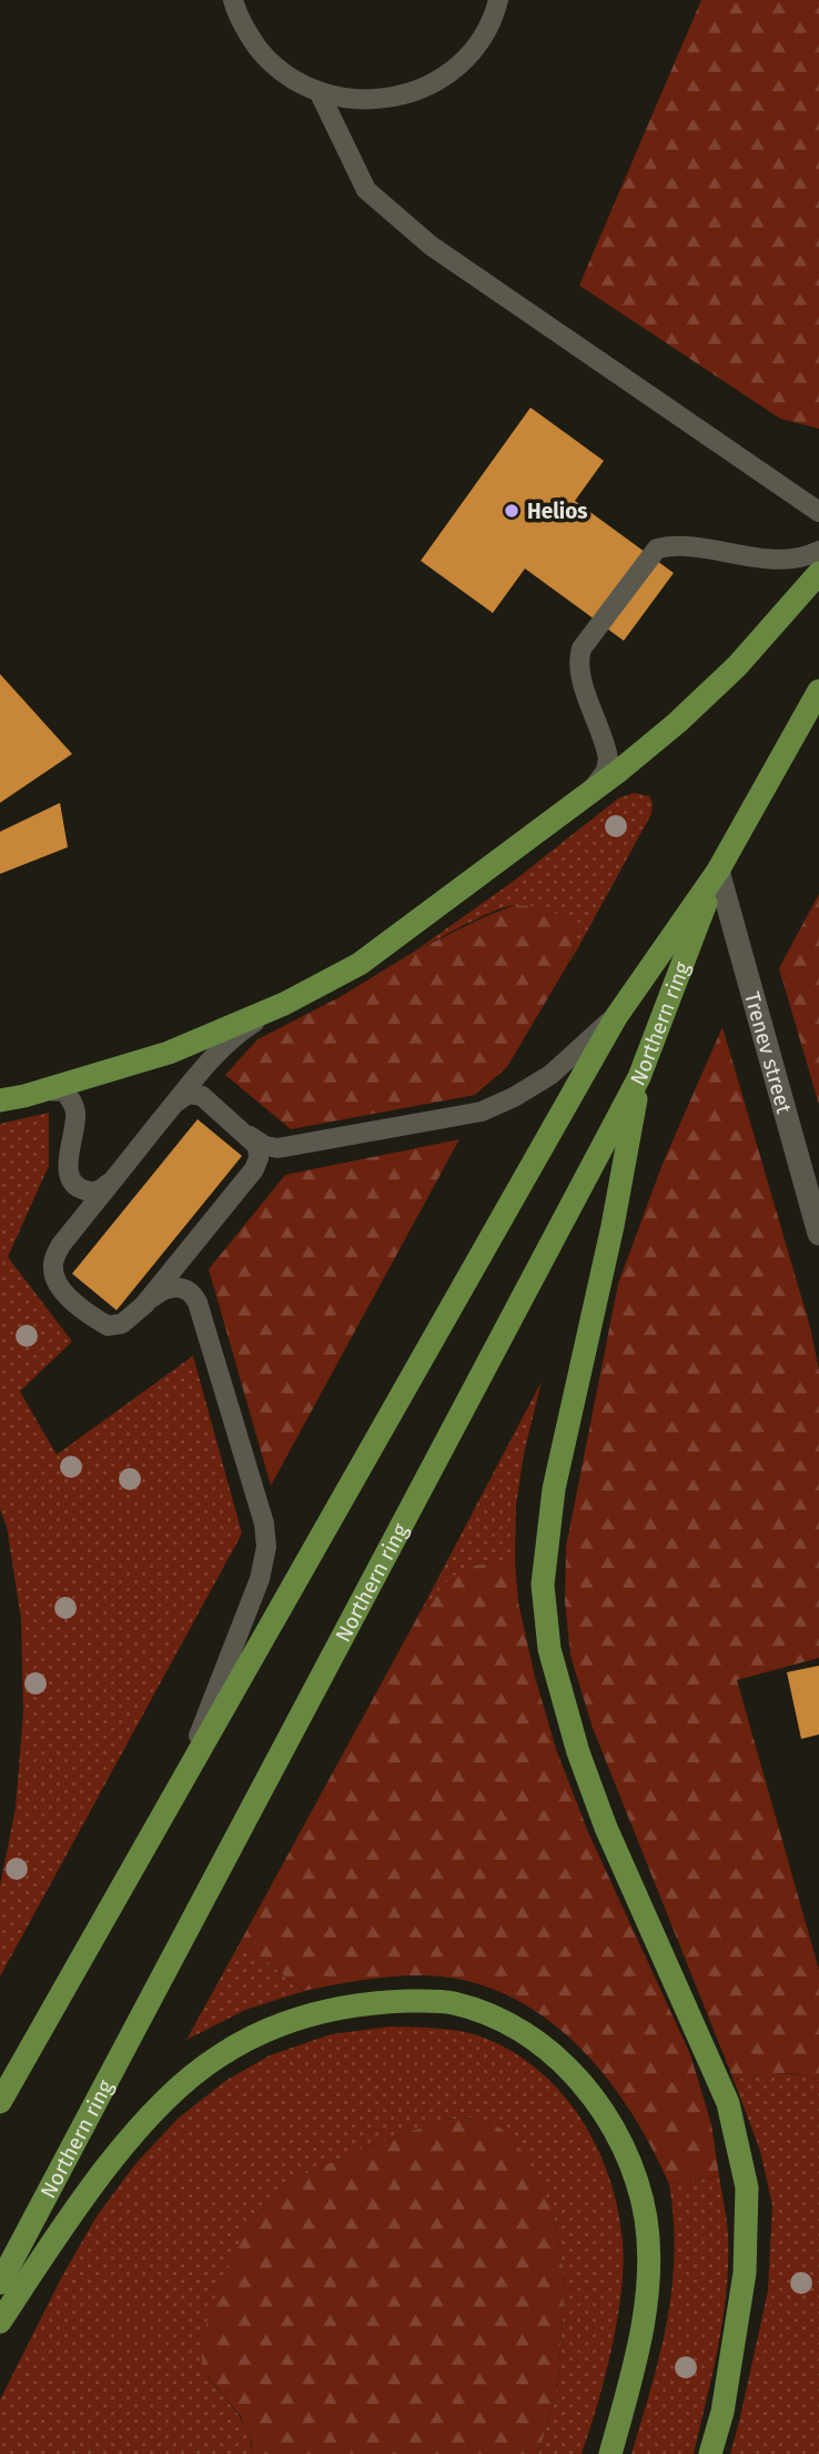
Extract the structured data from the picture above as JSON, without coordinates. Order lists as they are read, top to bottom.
{
  "streets": {
    "main road": ["Northern ring"],
    "street": ["Trenev street"]
  },
  "crossings": [
    ["Northern ring", "Trenev street"]
  ],
  "places": ["Helios"]
}
